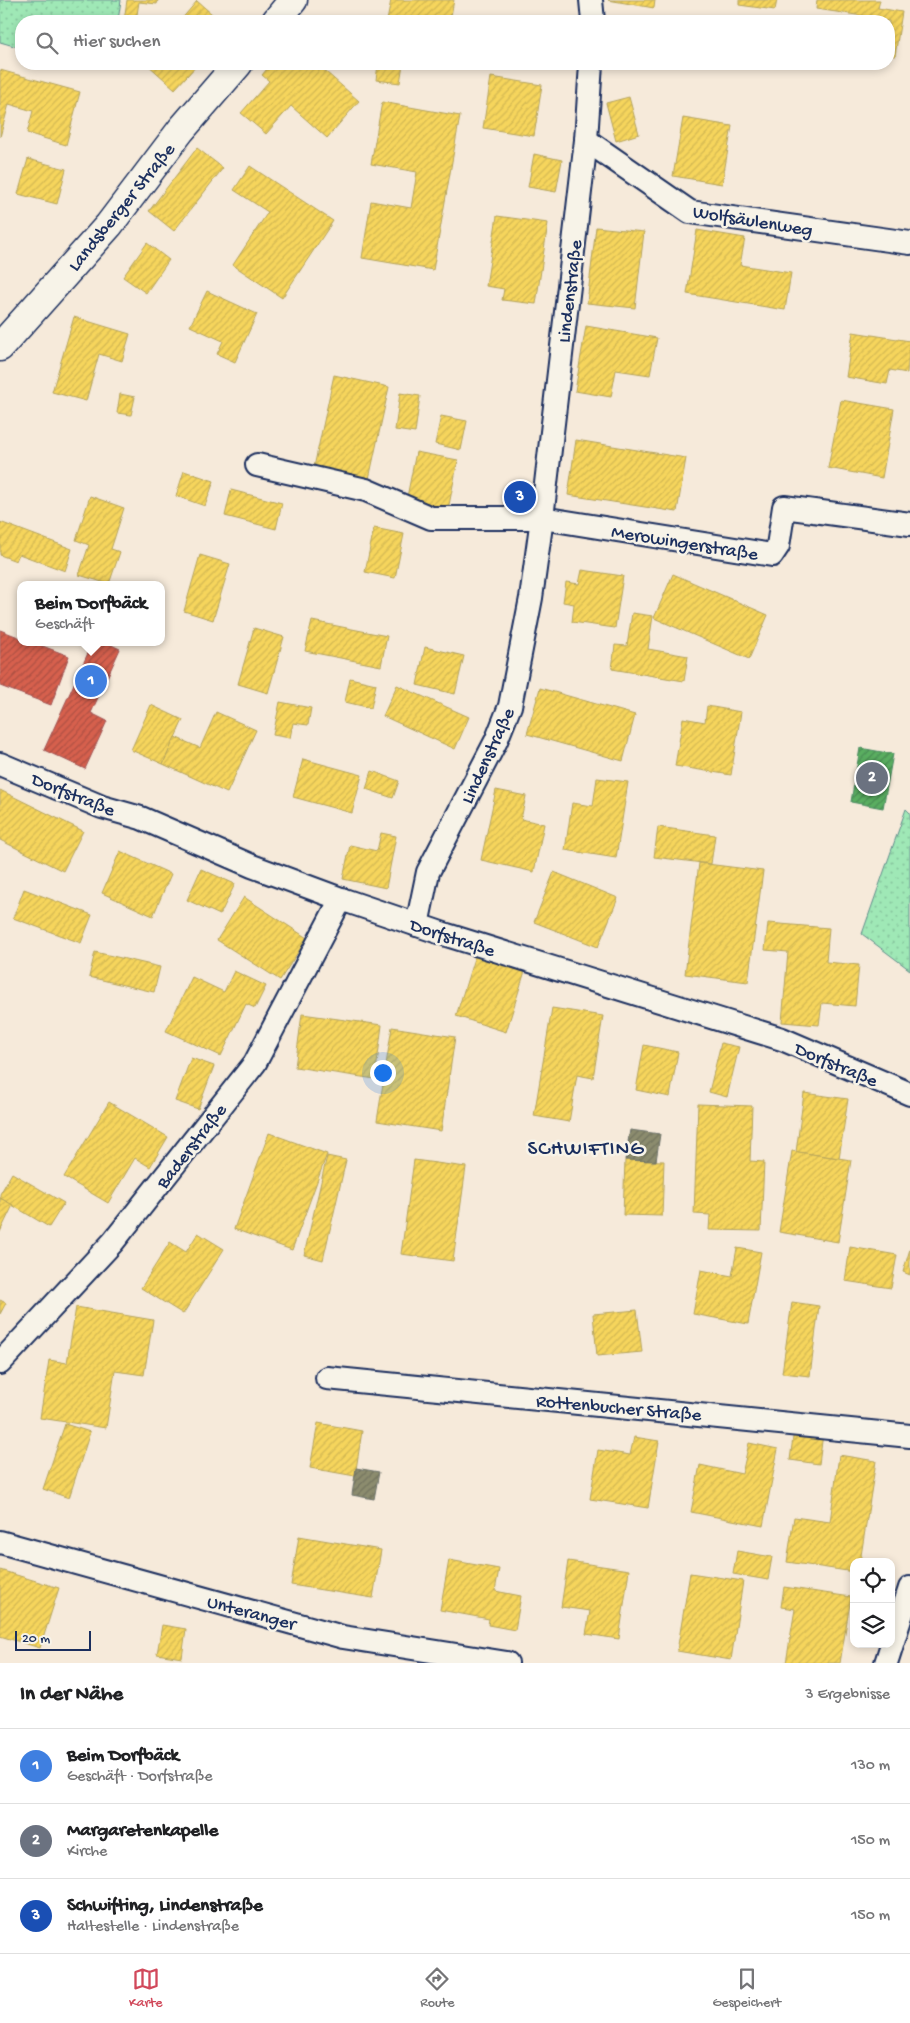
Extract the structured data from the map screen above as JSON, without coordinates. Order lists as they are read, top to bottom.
{
  "streets": {
    "street": [
      "Landsberger Straße",
      "Wolfsäulenweg",
      "Lindenstraße",
      "Merowingerstraße",
      "Dorfstraße",
      "Baderstraße",
      "Rottenbucher Straße",
      "Unteranger"
    ]
  },
  "crossings": [
    ["Wolfsäulenweg", "Lindenstraße"],
    ["Lindenstraße", "Merowingerstraße"],
    ["Lindenstraße", "Dorfstraße"],
    ["Dorfstraße", "Baderstraße"]
  ],
  "districts": ["SCHWIFTING"],
  "scale_bar": "20 m",
  "page": {
    "search": "Hier suchen",
    "pins": ["3", "1", "2"],
    "popup": ["Beim Dorfbäck", "Geschäft"],
    "scale": "20 m",
    "heading": ["In der Nähe", "3 Ergebnisse"],
    "list": [
      {
        "mark": "1",
        "name": "Beim Dorfbäck",
        "note": "Geschäft · Dorfstraße",
        "value": "130 m"
      },
      {
        "mark": "2",
        "name": "Margaretenkapelle",
        "note": "Kirche",
        "value": "150 m"
      },
      {
        "mark": "3",
        "name": "Schwifting, Lindenstraße",
        "note": "Haltestelle · Lindenstraße",
        "value": "150 m"
      }
    ],
    "nav": ["Karte", "Route", "Gespeichert"]
  }
}
